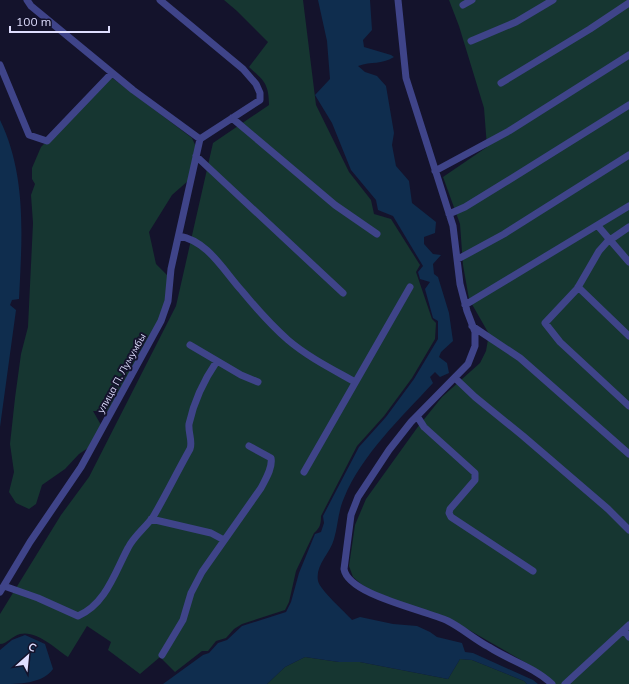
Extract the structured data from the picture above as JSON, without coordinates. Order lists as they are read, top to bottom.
{
  "streets": {
    "street": ["улица П. Лумумбы"]
  },
  "scale_bar": "100 m",
  "north": "top right"
}
